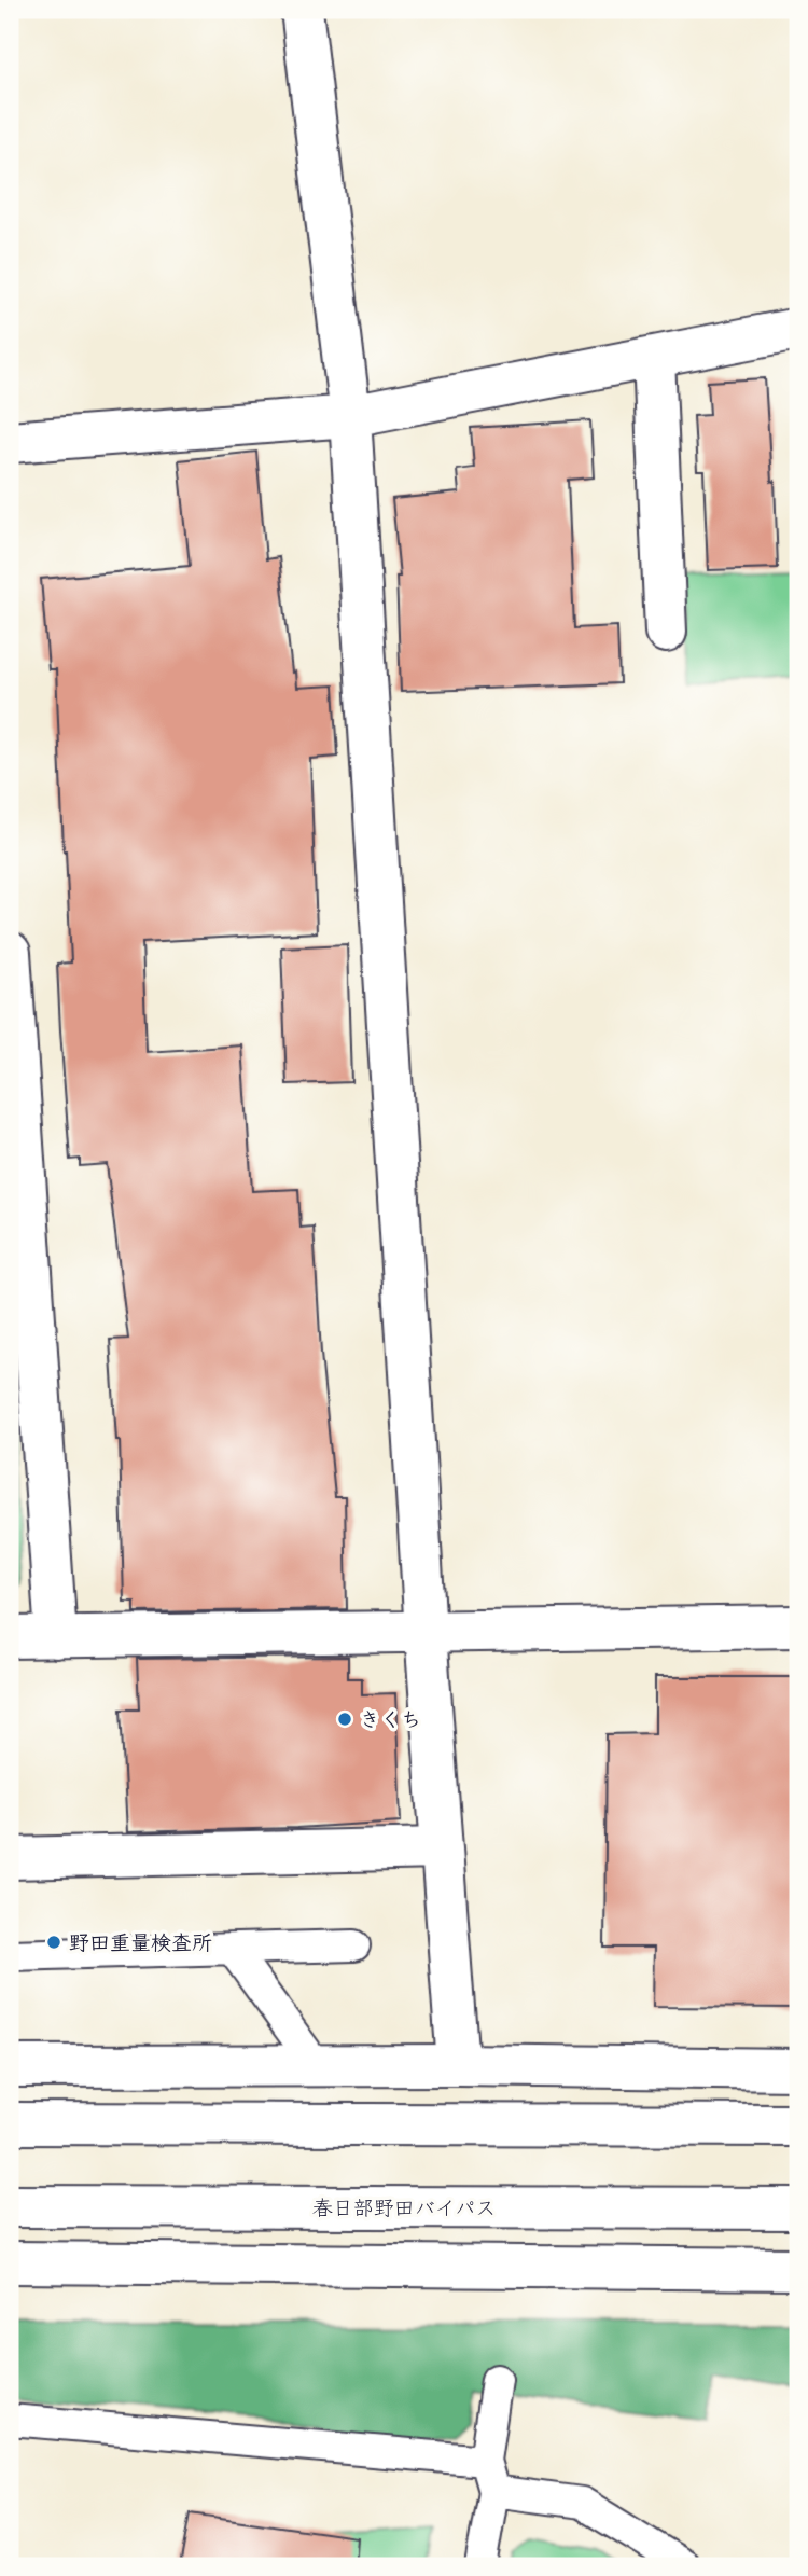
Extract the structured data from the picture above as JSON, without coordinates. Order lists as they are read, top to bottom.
{
  "streets": {
    "main road": ["春日部野田バイパス"]
  },
  "places": ["きくち", "野田重量検査所"]
}
